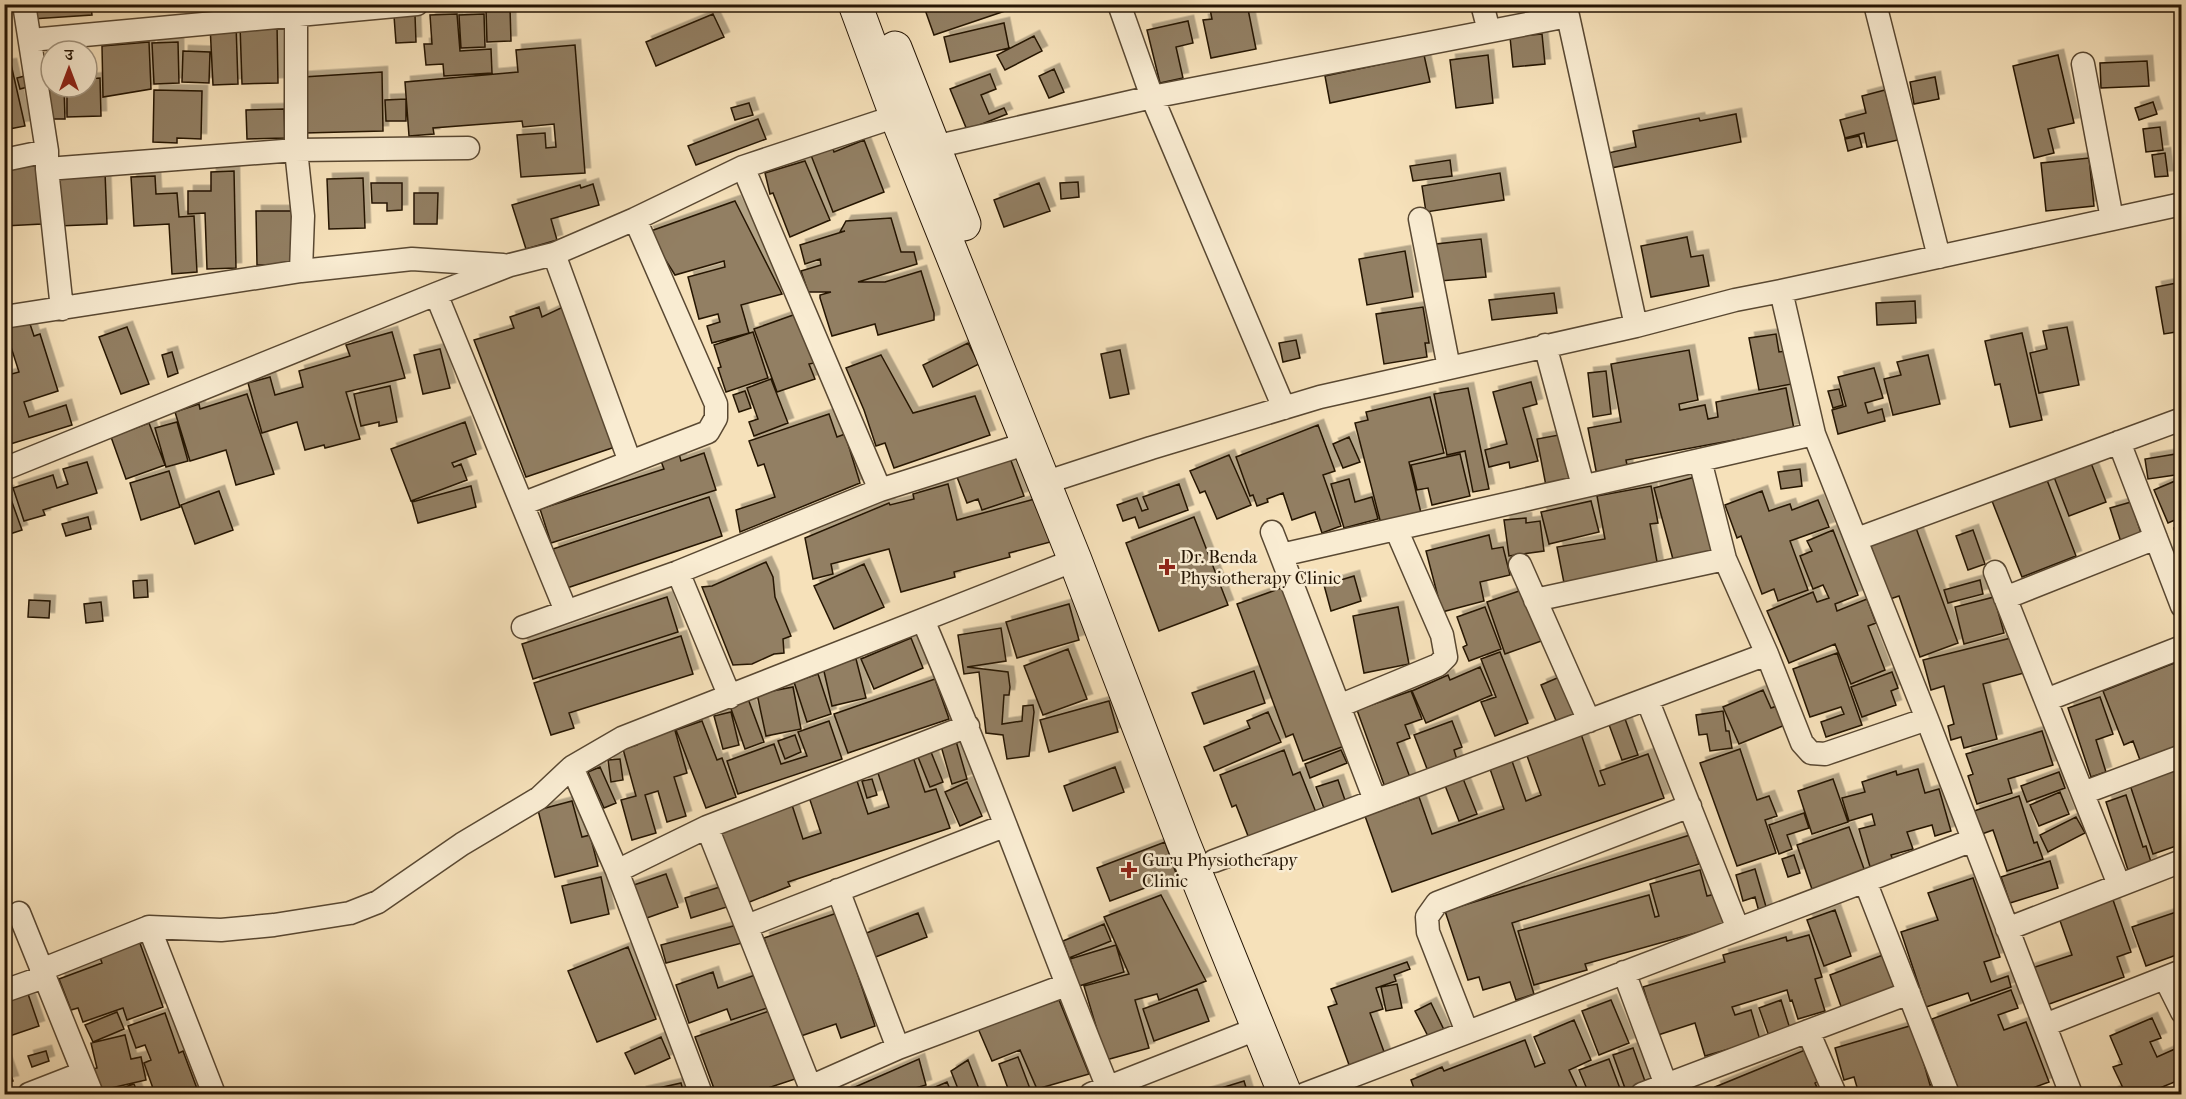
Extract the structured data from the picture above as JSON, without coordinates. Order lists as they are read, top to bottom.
{
  "places": {
    "health": ["Dr. Benda Physiotherapy Clinic", "Guru Physiotherapy Clinic"]
  },
  "north": "top"
}
